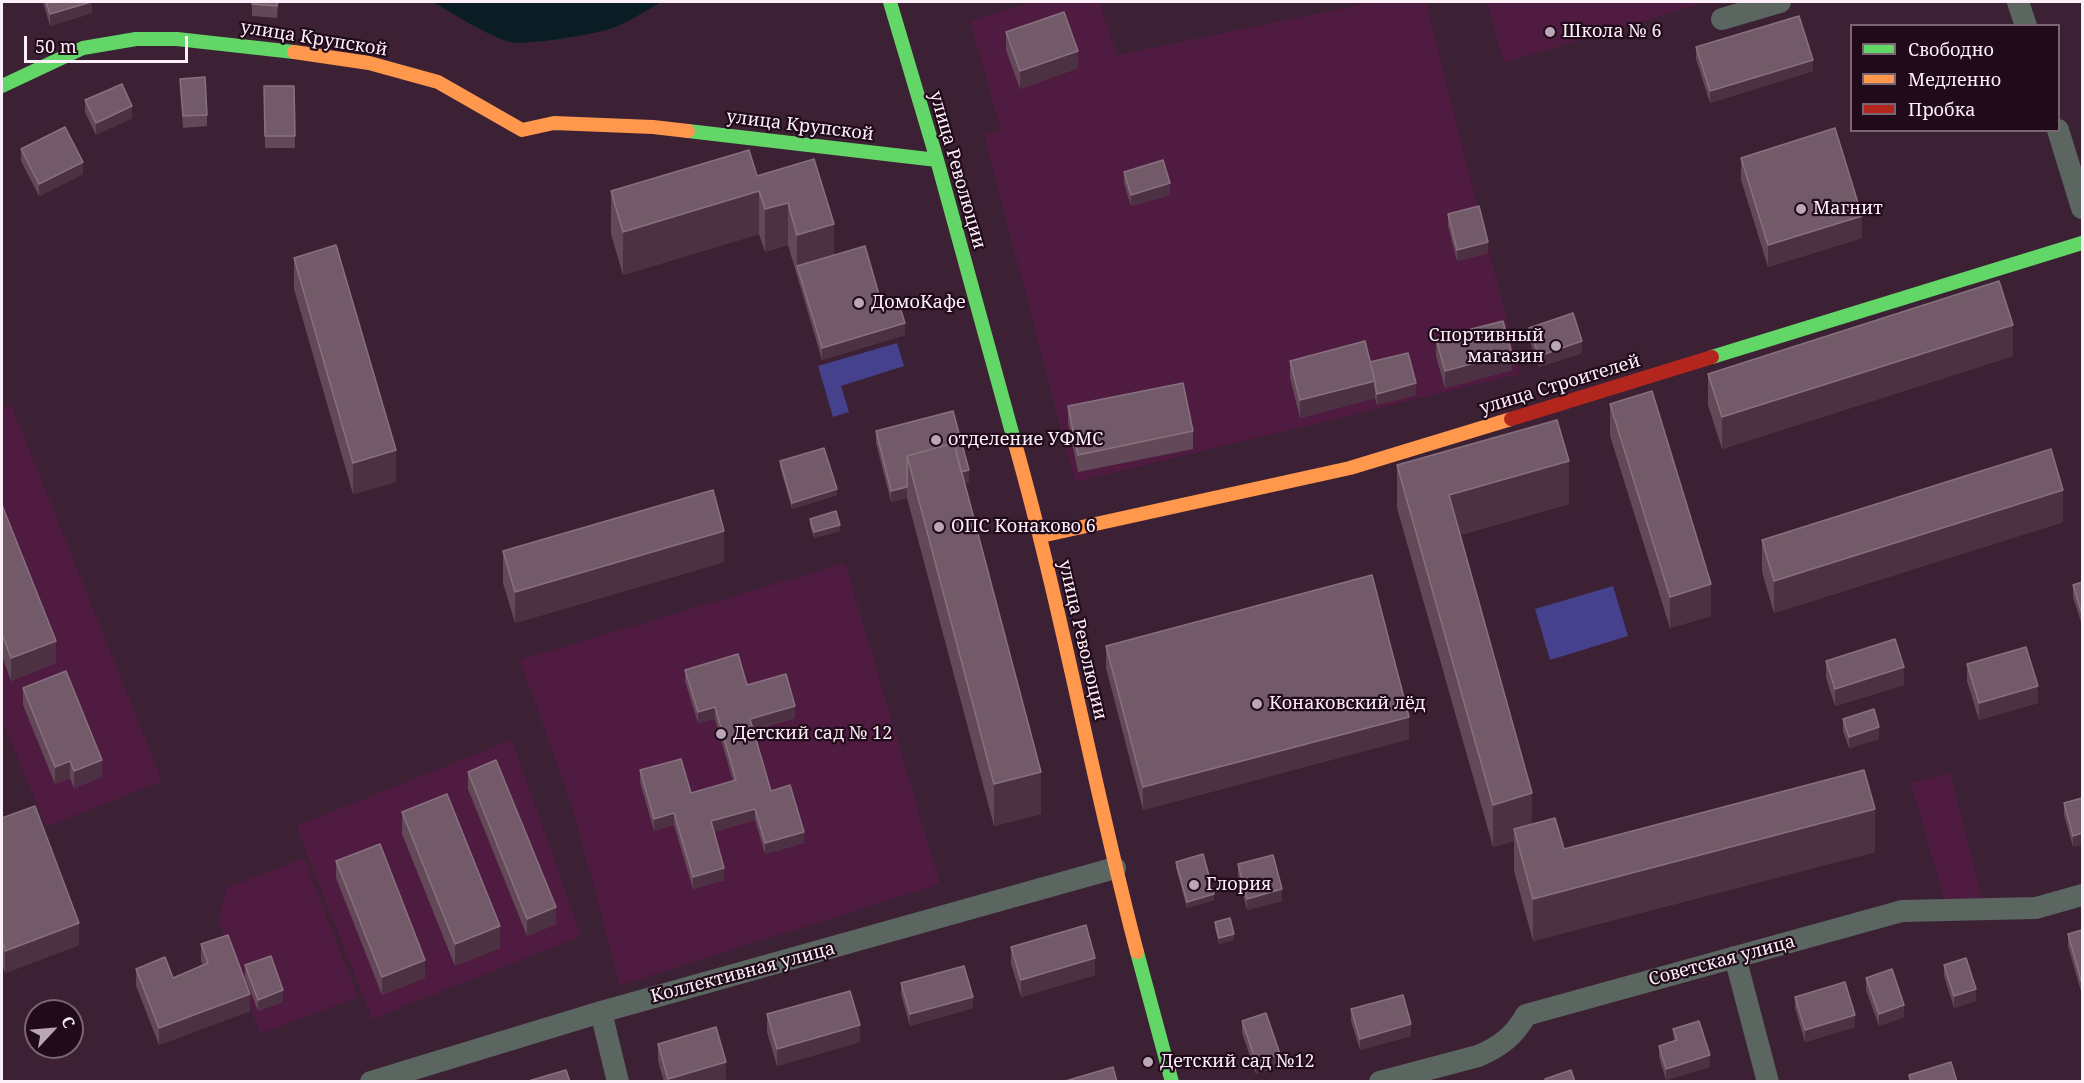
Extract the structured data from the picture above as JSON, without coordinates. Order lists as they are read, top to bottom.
{
  "streets": {
    "main road": ["улица Крупской", "улица Революции", "улица Строителей"],
    "street": ["Советская улица", "Коллективная улица"]
  },
  "crossings": [
    ["улица Крупской", "улица Революции"],
    ["улица Революции", "улица Строителей"],
    ["улица Революции", "Коллективная улица"]
  ],
  "places": [
    "Школа № 6",
    "Магнит",
    "ДомоКафе",
    "Спортивный магазин",
    "отделение УФМС",
    "ОПС Конаково 6",
    "Конаковский лёд",
    "Детский сад № 12",
    "Глория",
    "Детский сад №12"
  ],
  "legend": ["Свободно", "Медленно", "Пробка"],
  "scale_bar": "50 m",
  "north": "top right"
}
